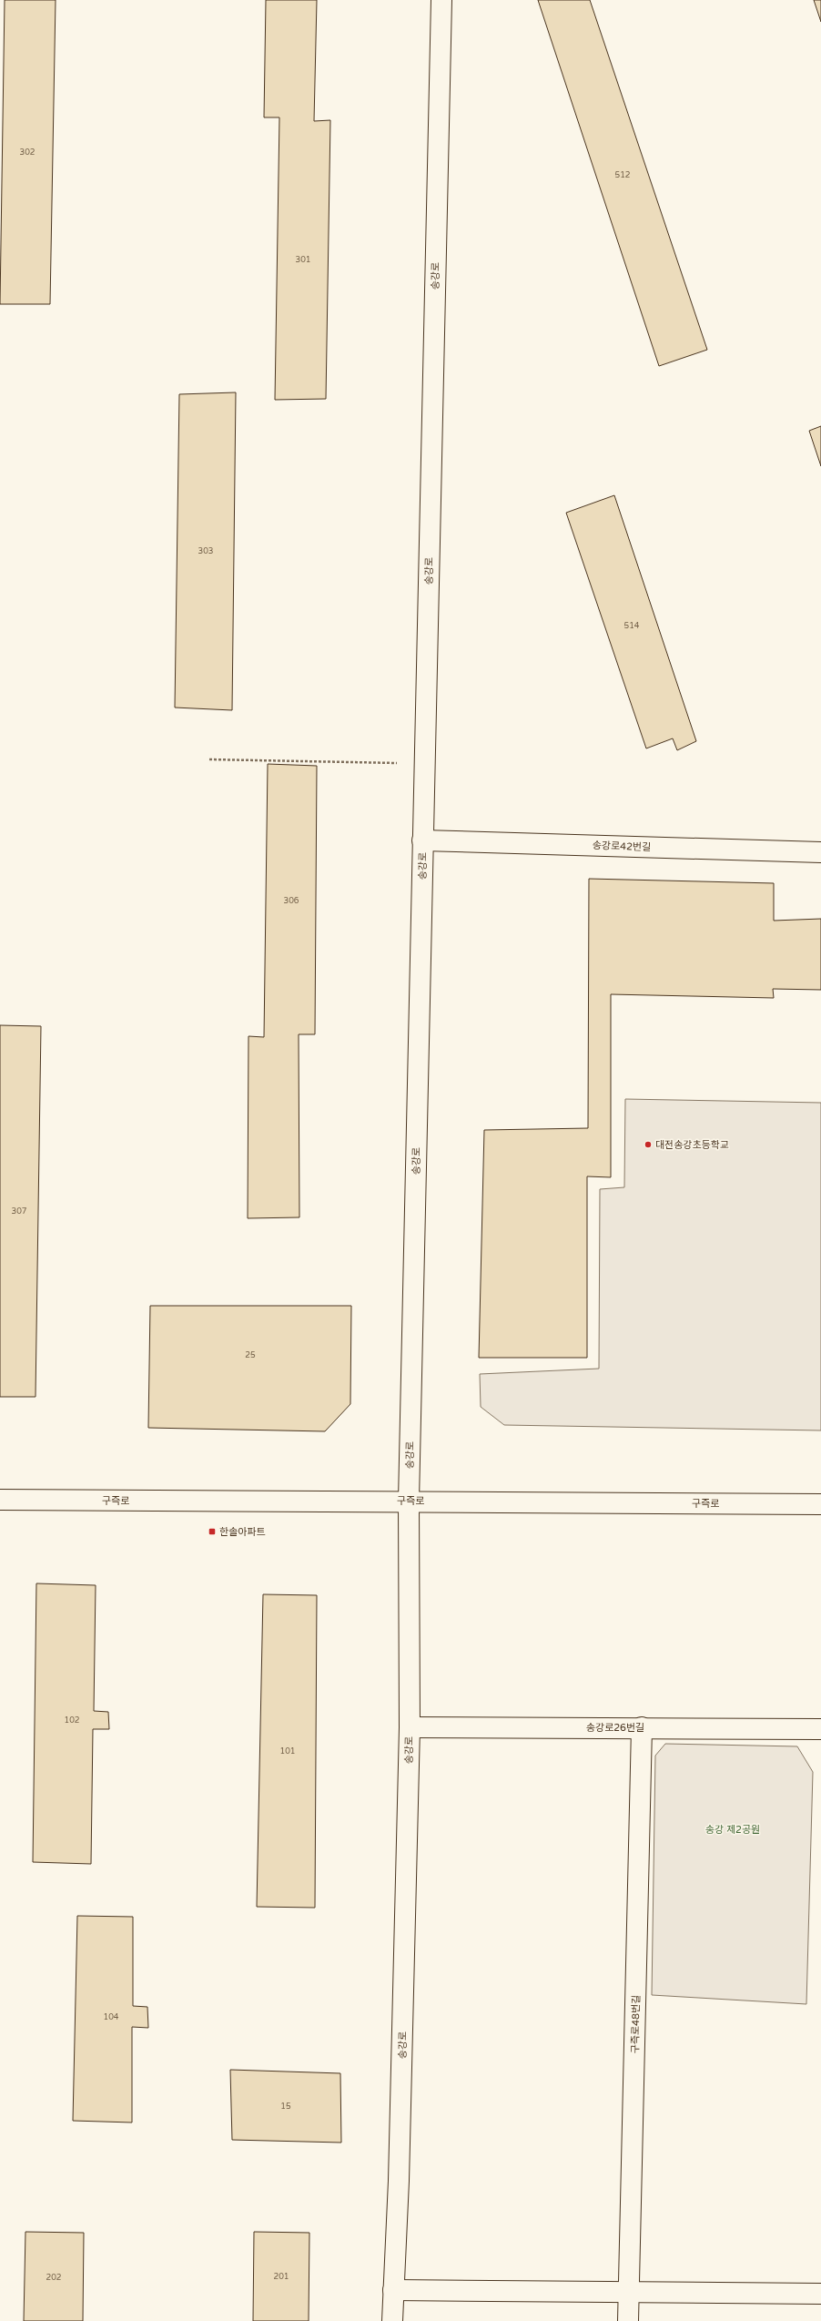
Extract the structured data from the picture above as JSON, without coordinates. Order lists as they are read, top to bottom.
{
  "streets": {
    "main road": [
      "송강로",
      "송강로42번길",
      "구즉로",
      "송강로26번길",
      "구즉로48번길"
    ]
  },
  "crossings": [
    ["송강로", "송강로42번길"],
    ["송강로", "구즉로"],
    ["송강로", "송강로26번길"],
    ["송강로26번길", "구즉로48번길"]
  ],
  "parks": ["송강 제2공원"],
  "places": {
    "other": ["대전송강초등학교"],
    "transit": ["한솔아파트"]
  },
  "house_numbers": [
    "302",
    "512",
    "301",
    "303",
    "514",
    "306",
    "307",
    "25",
    "102",
    "101",
    "104",
    "15",
    "201",
    "202"
  ]
}
